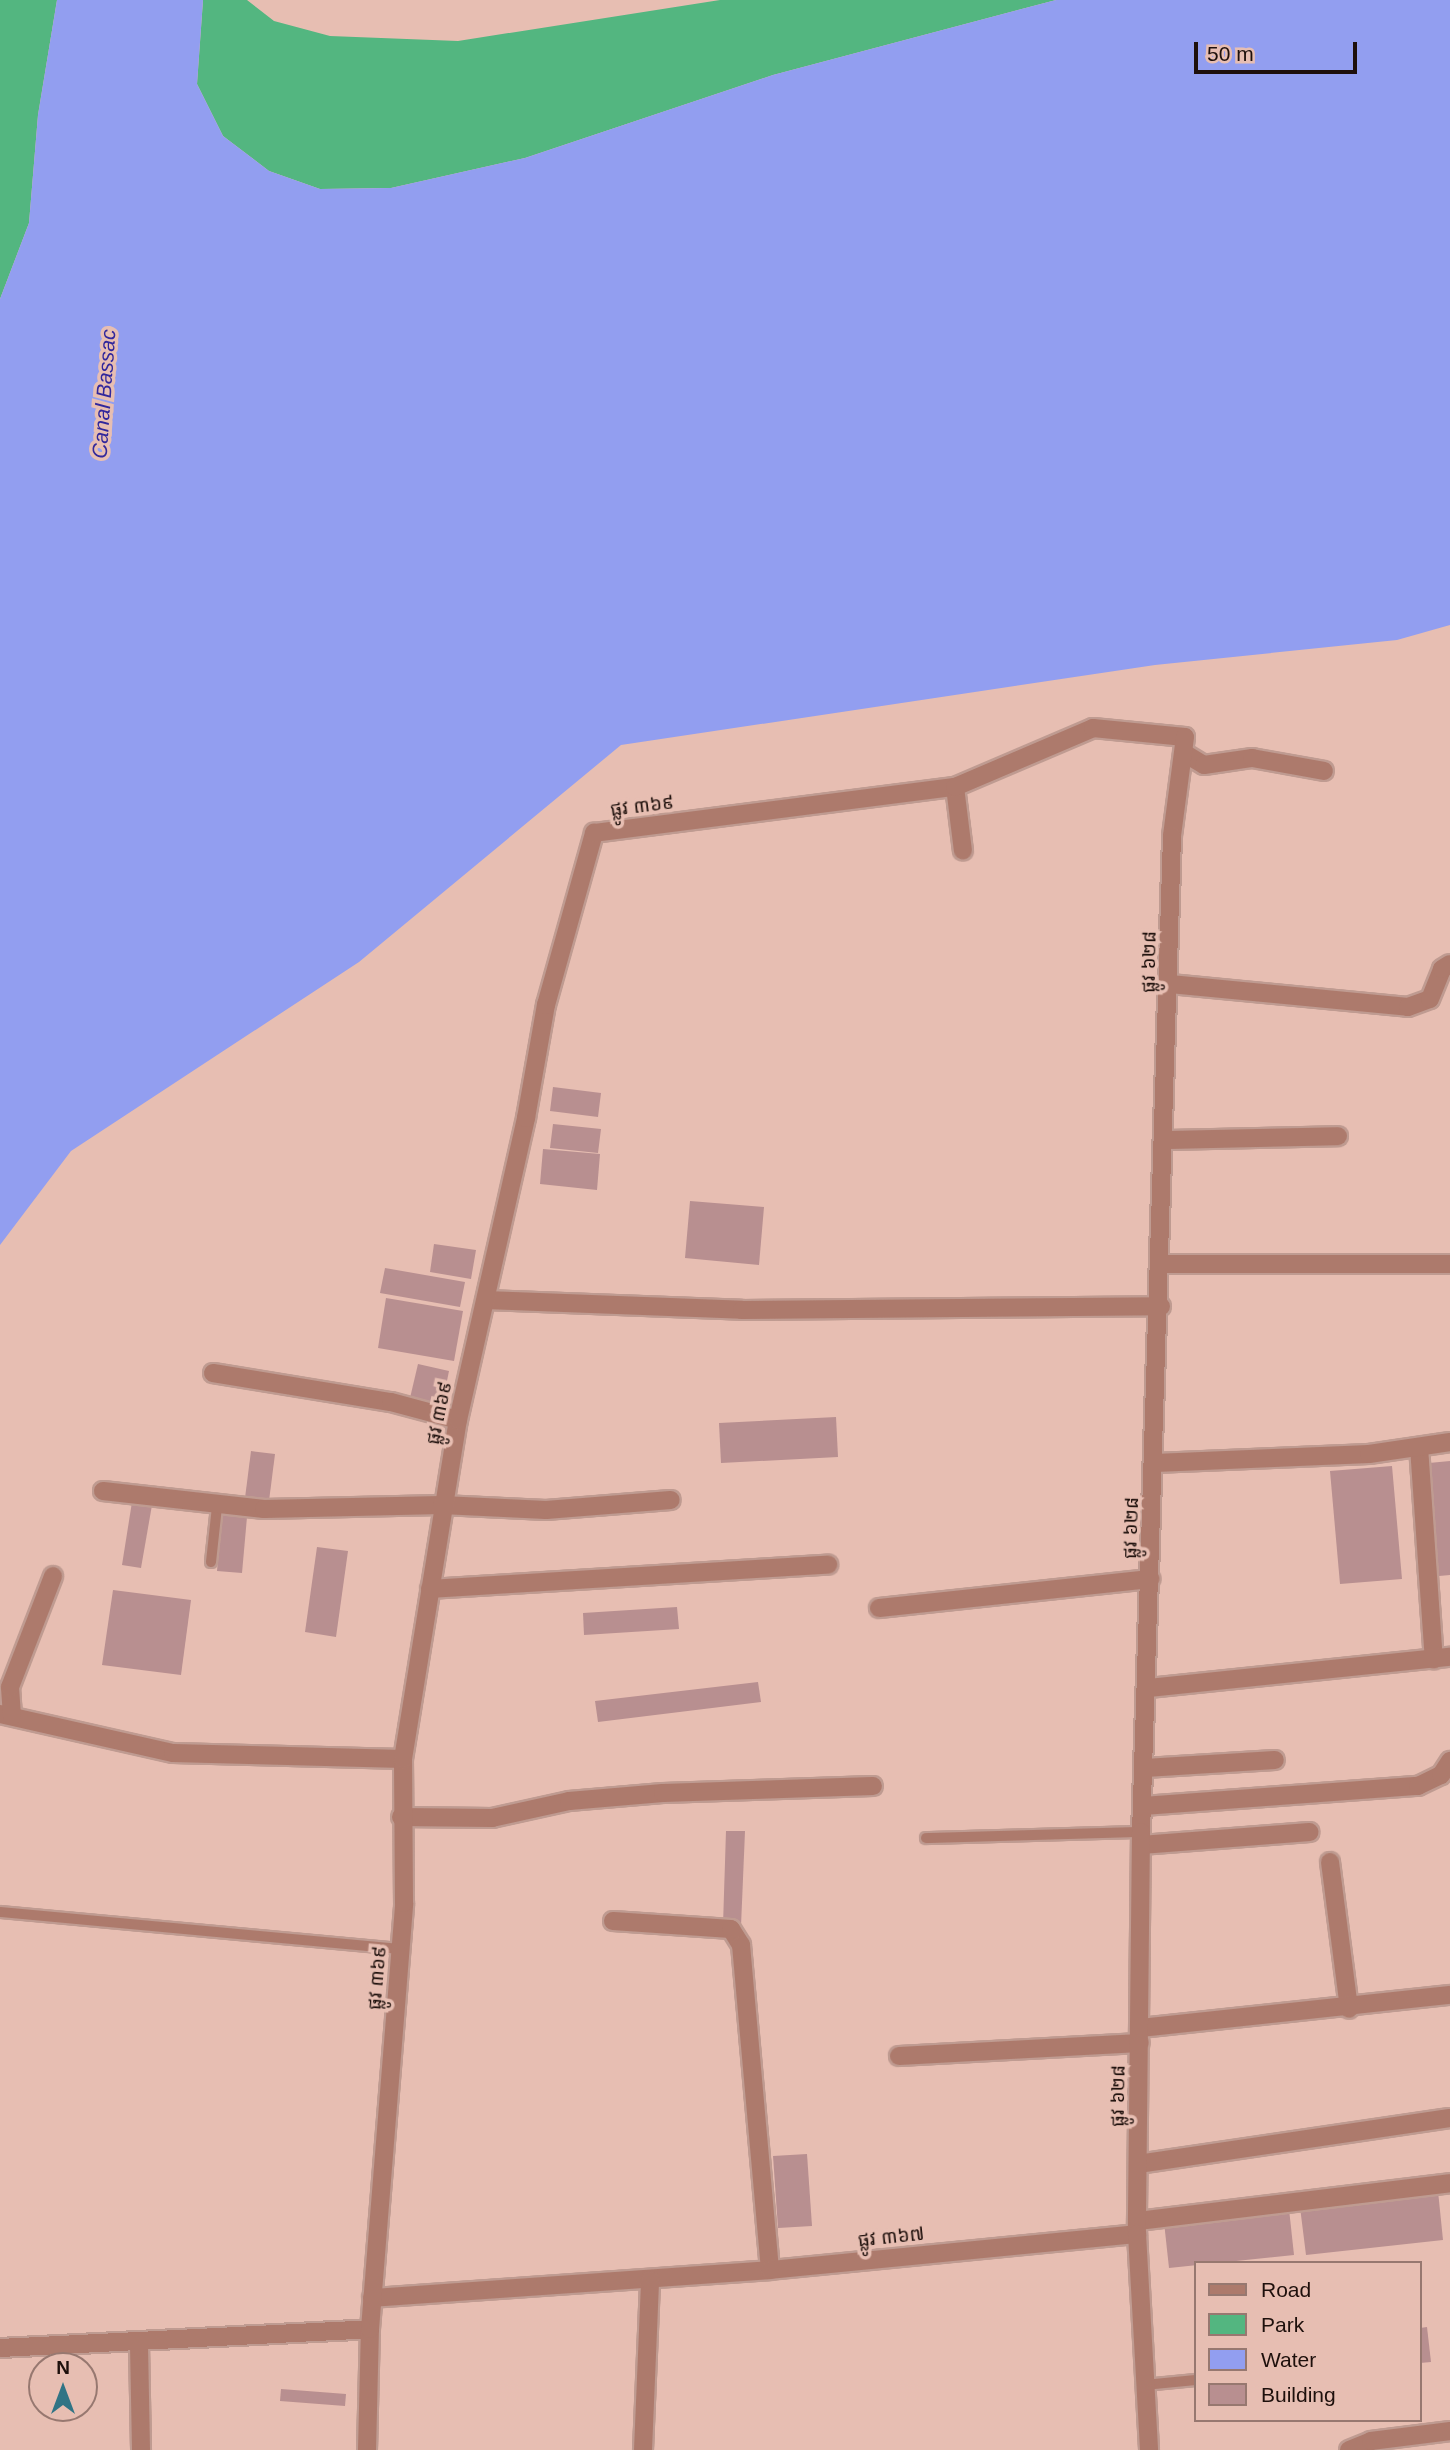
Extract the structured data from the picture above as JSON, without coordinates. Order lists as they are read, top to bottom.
{
  "streets": {
    "street": ["ផ្លូវ ៣៦៩", "ផ្លូវ ៦២៨", "ផ្លូវ ៣៦៧"]
  },
  "crossings": [
    ["ផ្លូវ ៣៦៩", "ផ្លូវ ៦២៨"],
    ["ផ្លូវ ៣៦៩", "ផ្លូវ ៣៦៧"],
    ["ផ្លូវ ៦២៨", "ផ្លូវ ៣៦៧"]
  ],
  "water": ["Canal Bassac"],
  "legend": [
    "Road",
    "Park",
    "Water",
    "Building"
  ],
  "scale_bar": "50 m",
  "north": "top"
}
